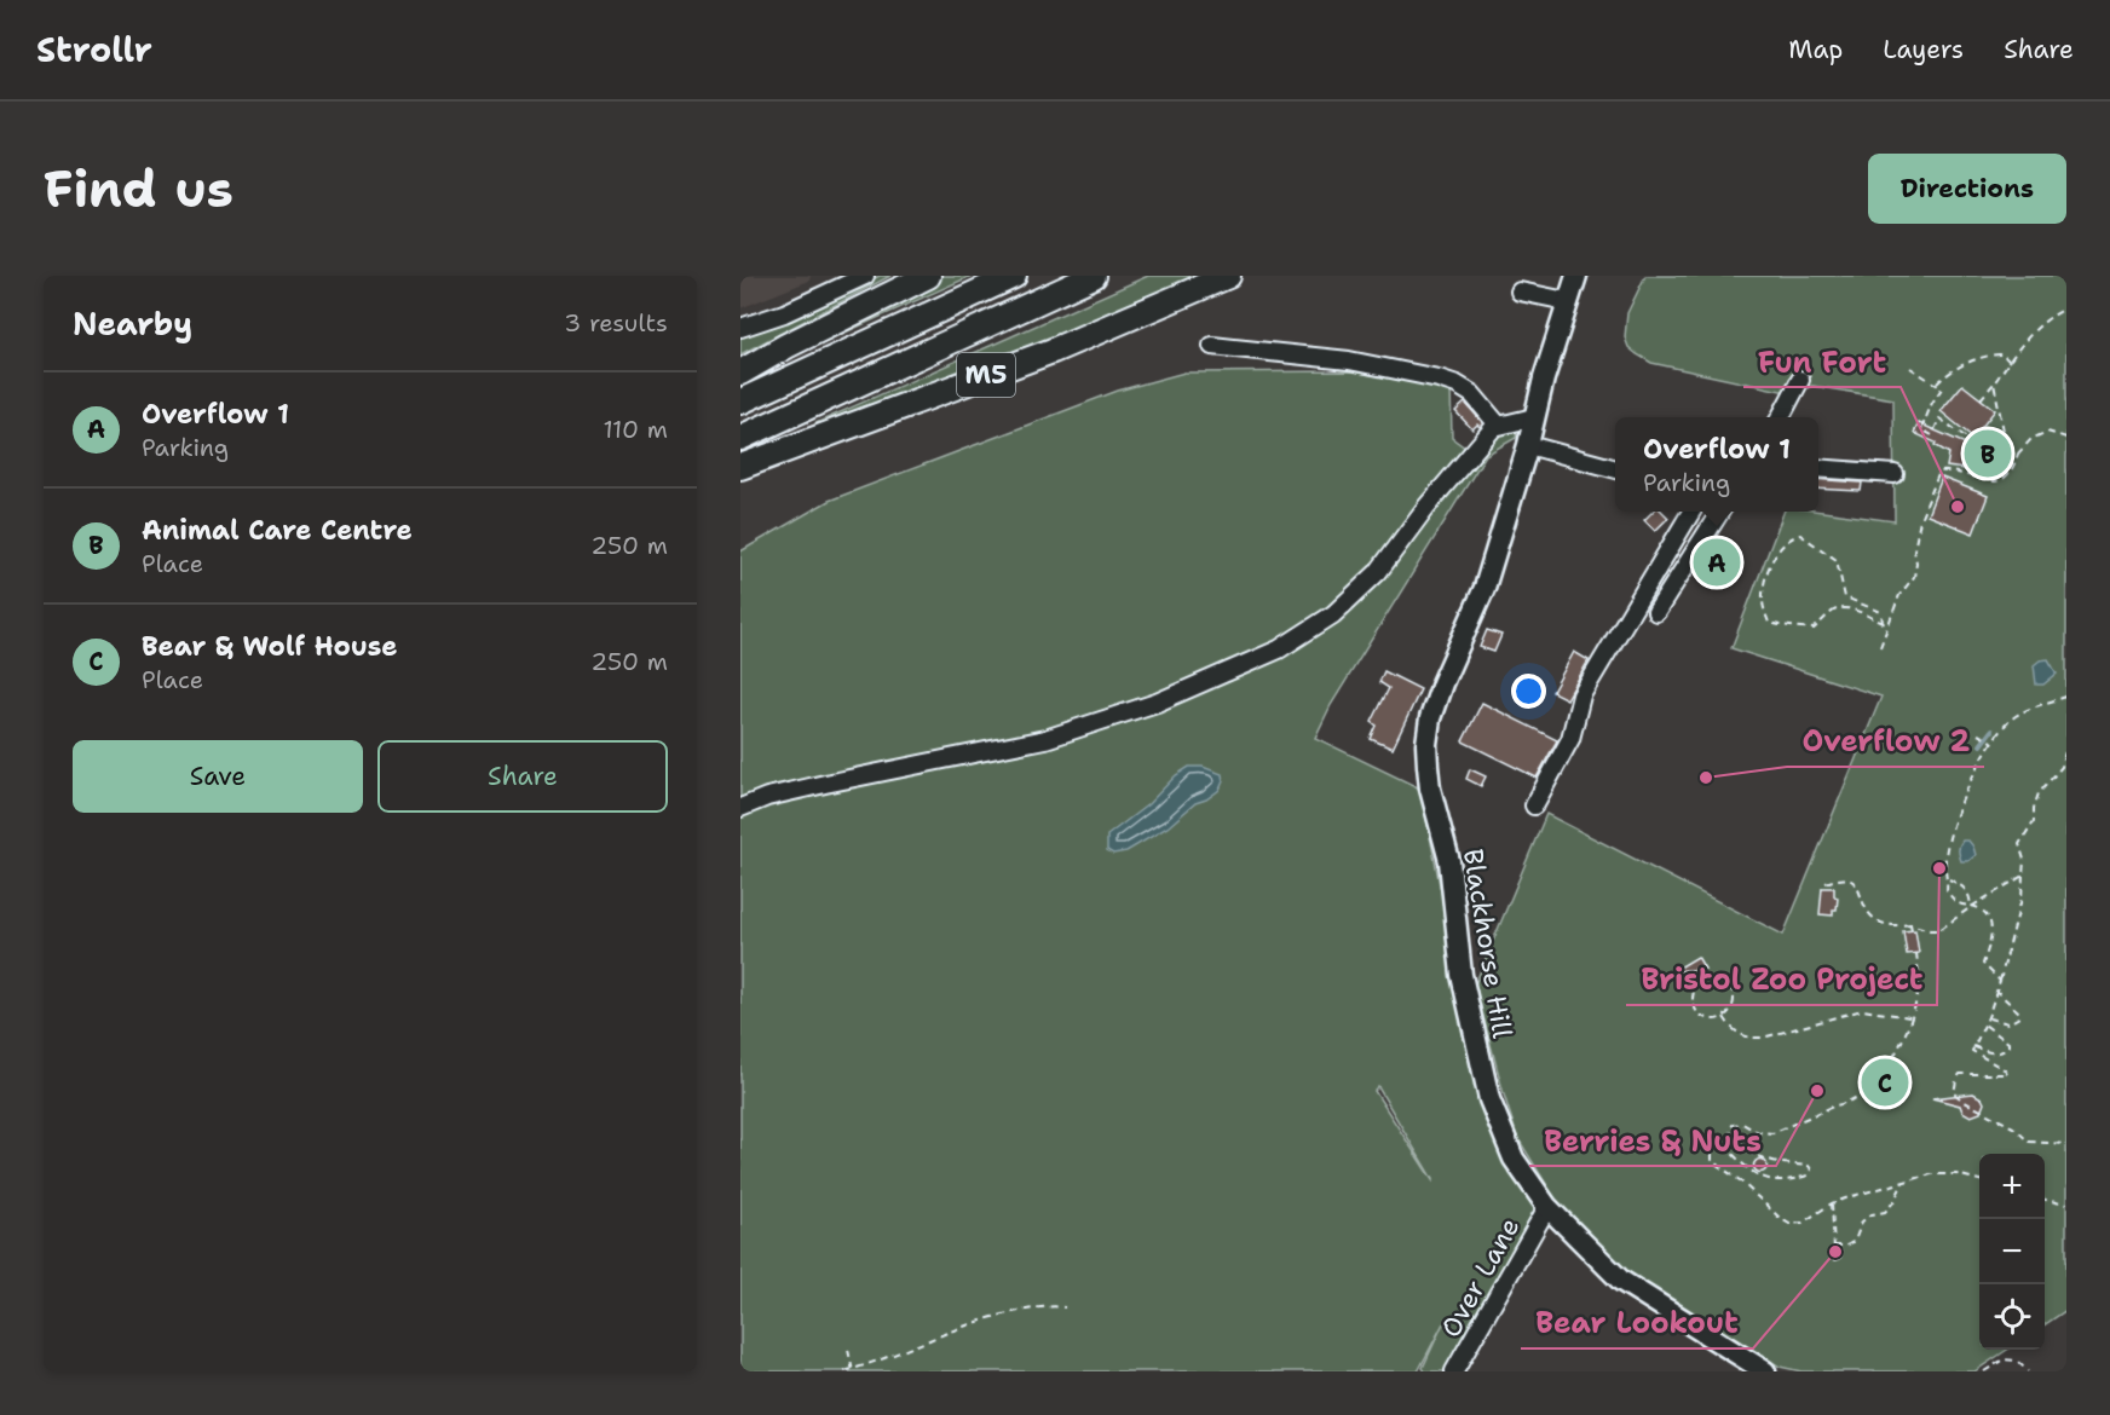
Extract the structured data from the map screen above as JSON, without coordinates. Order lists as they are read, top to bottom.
{
  "streets": {
    "highway": ["M5"],
    "main road": ["Blackhorse Hill"],
    "street": ["Over Lane"]
  },
  "crossings": [
    ["Blackhorse Hill", "Over Lane"]
  ],
  "places": [
    "Fun Fort",
    "Overflow 2",
    "Bristol Zoo Project",
    "Berries & Nuts",
    "Bear Lookout"
  ],
  "page": {
    "header": "Strollr",
    "nav": ["Map", "Layers", "Share"],
    "buttons": [
      "Directions",
      ["Save", "Share"]
    ],
    "title": "Find us",
    "heading": ["Nearby", "3 results"],
    "list": [
      {
        "mark": "A",
        "name": "Overflow 1",
        "note": "Parking",
        "value": "110 m"
      },
      {
        "mark": "B",
        "name": "Animal Care Centre",
        "note": "Place",
        "value": "250 m"
      },
      {
        "mark": "C",
        "name": "Bear & Wolf House",
        "note": "Place",
        "value": "250 m"
      }
    ],
    "popup": ["Overflow 1", "Parking"],
    "pins": ["B", "A", "C"],
    "map_buttons": ["+", "−"]
  }
}
